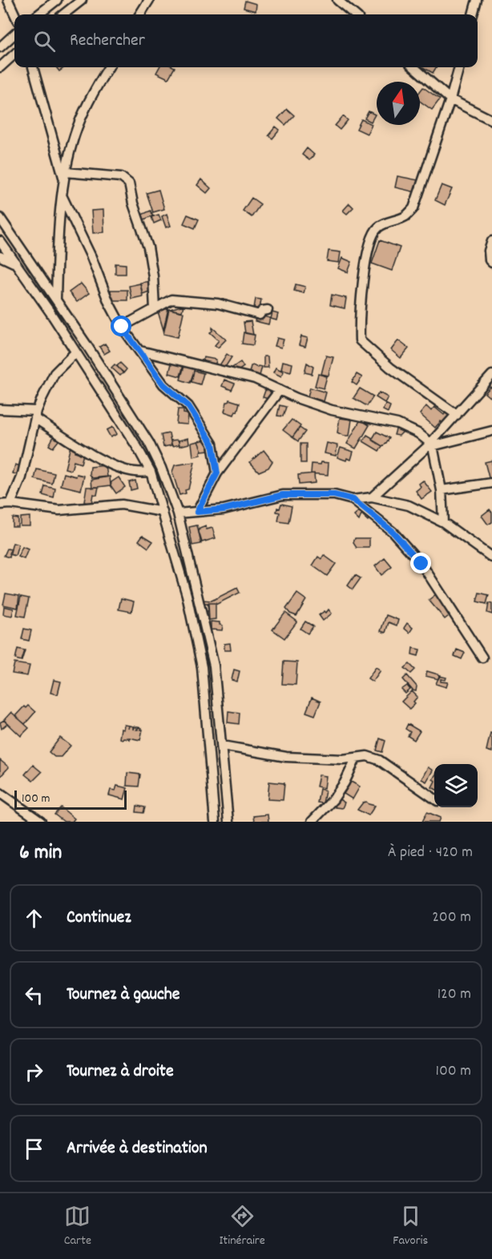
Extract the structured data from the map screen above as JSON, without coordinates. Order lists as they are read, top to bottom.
{
  "scale_bar": "100 m",
  "north": "top",
  "page": {
    "search": "Rechercher",
    "scale": "100 m",
    "heading": ["6 min", "À pied · 420 m"],
    "list": [
      ["Continuez", "200 m"],
      ["Tournez à gauche", "120 m"],
      ["Tournez à droite", "100 m"],
      "Arrivée à destination"
    ],
    "nav": ["Carte", "Itinéraire", "Favoris"]
  }
}
